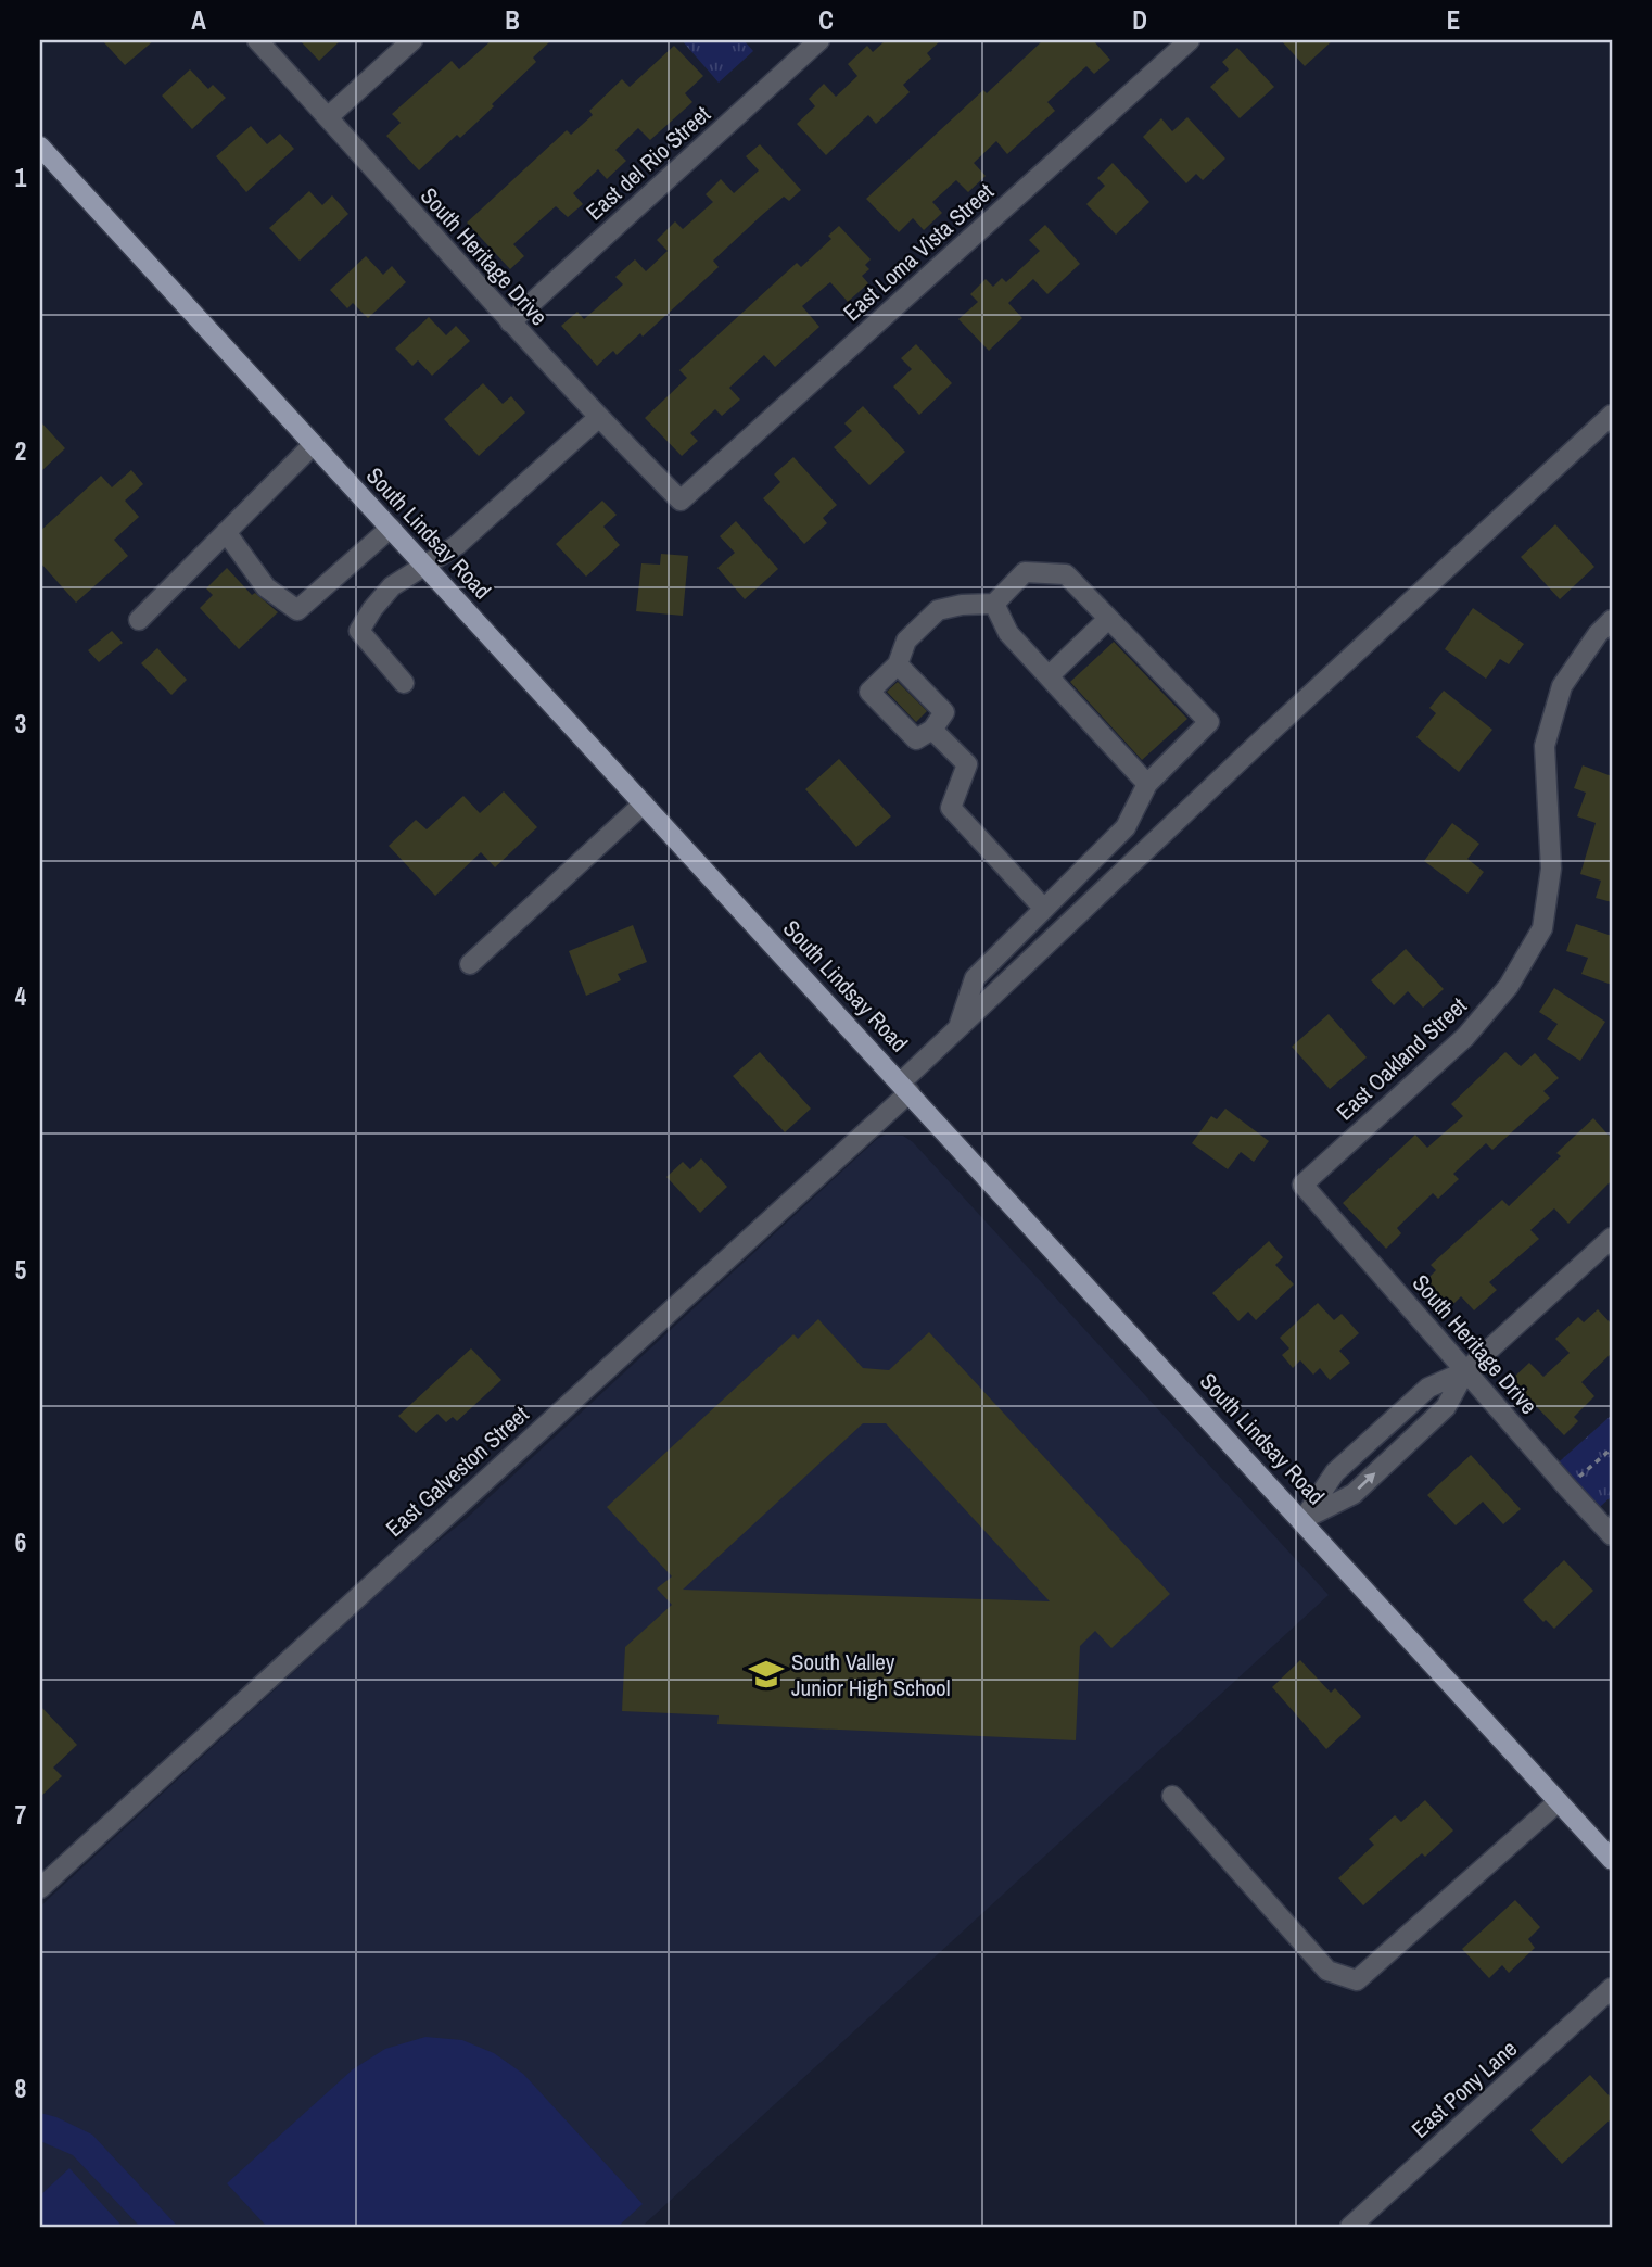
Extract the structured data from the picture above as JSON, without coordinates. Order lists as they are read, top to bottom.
{
  "streets": {
    "main road": ["South Lindsay Road"],
    "street": [
      "East del Rio Street",
      "East Loma Vista Street",
      "South Heritage Drive",
      "East Oakland Street",
      "East Galveston Street",
      "East Pony Lane"
    ]
  },
  "crossings": [
    ["East del Rio Street", "South Heritage Drive"],
    ["East Loma Vista Street", "South Heritage Drive"],
    ["South Heritage Drive", "East Oakland Street"],
    ["South Lindsay Road", "East Galveston Street"]
  ],
  "places": {
    "school or university": ["South Valley Junior High School"]
  },
  "grid": {
    "columns": [
      "A",
      "B",
      "C",
      "D",
      "E"
    ],
    "rows": [
      "1",
      "2",
      "3",
      "4",
      "5",
      "6",
      "7",
      "8"
    ]
  }
}
